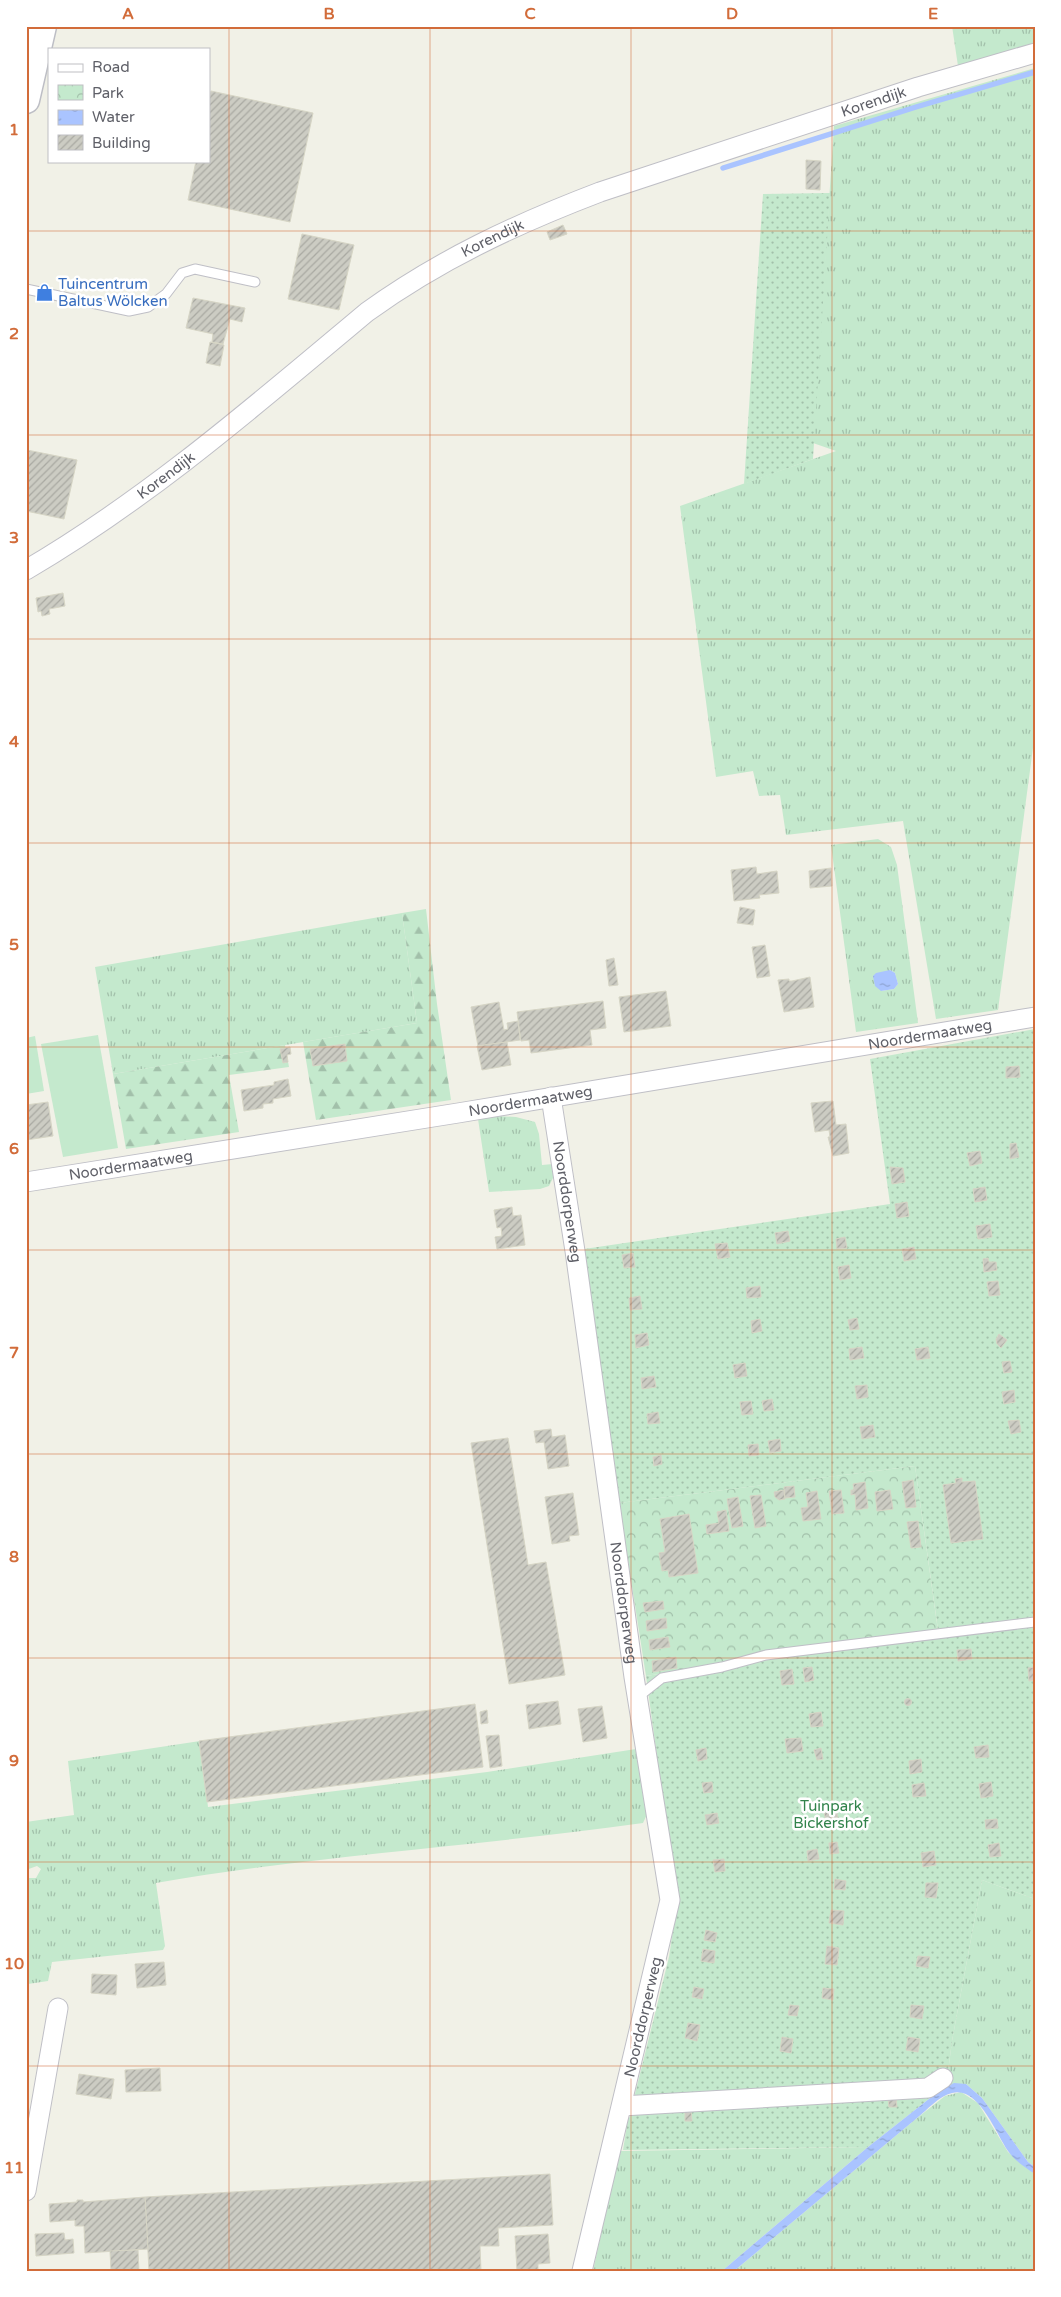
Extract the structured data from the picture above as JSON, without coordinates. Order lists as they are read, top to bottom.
{
  "streets": {
    "street": ["Korendijk", "Noordermaatweg", "Noorddorperweg"]
  },
  "crossings": [
    ["Noordermaatweg", "Noorddorperweg"]
  ],
  "parks": ["Tuinpark Bickershof"],
  "places": {
    "shop": ["Tuincentrum Baltus Wölcken"]
  },
  "legend": [
    "Road",
    "Park",
    "Water",
    "Building"
  ],
  "grid": {
    "columns": [
      "A",
      "B",
      "C",
      "D",
      "E"
    ],
    "rows": [
      "1",
      "2",
      "3",
      "4",
      "5",
      "6",
      "7",
      "8",
      "9",
      "10",
      "11"
    ]
  }
}
